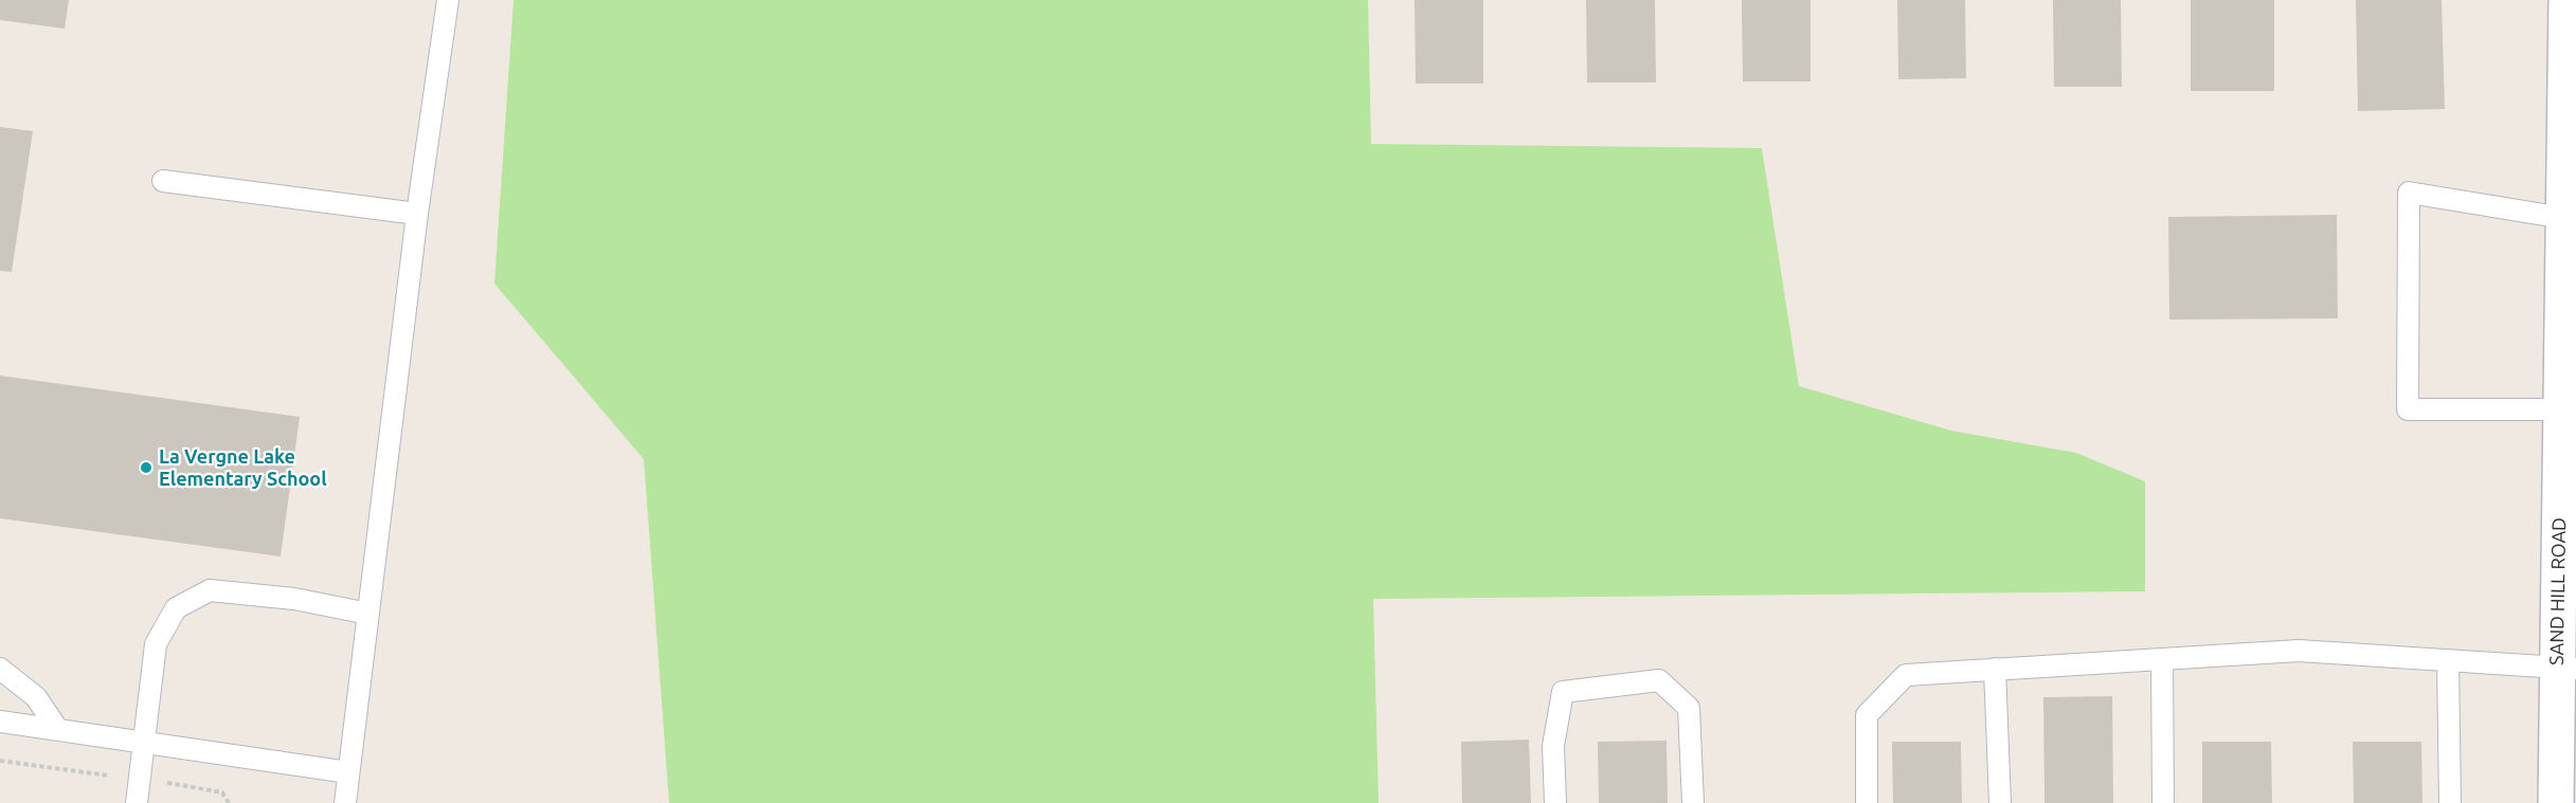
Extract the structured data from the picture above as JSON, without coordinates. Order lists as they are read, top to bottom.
{
  "streets": {
    "street": ["SAND HILL ROAD"]
  },
  "places": ["La Vergne Lake Elementary School"]
}
